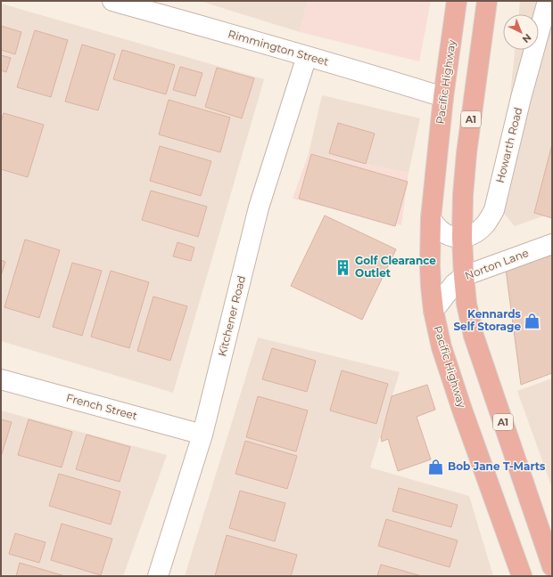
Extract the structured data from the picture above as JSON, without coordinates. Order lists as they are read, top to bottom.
{
  "streets": {
    "highway": ["Pacific Highway", "A1"],
    "street": [
      "Rimmington Street",
      "Howarth Road",
      "Norton Lane",
      "Kitchener Road",
      "French Street"
    ]
  },
  "crossings": [
    ["Rimmington Street", "Pacific Highway"],
    ["Rimmington Street", "Kitchener Road"],
    ["Pacific Highway", "Norton Lane"],
    ["A1", "Howarth Road"],
    ["A1", "Norton Lane"],
    ["Kitchener Road", "French Street"]
  ],
  "places": {
    "building": ["Golf Clearance Outlet"],
    "shop": ["Kennards Self Storage", "Bob Jane T-Marts"]
  },
  "north": "bottom right"
}
